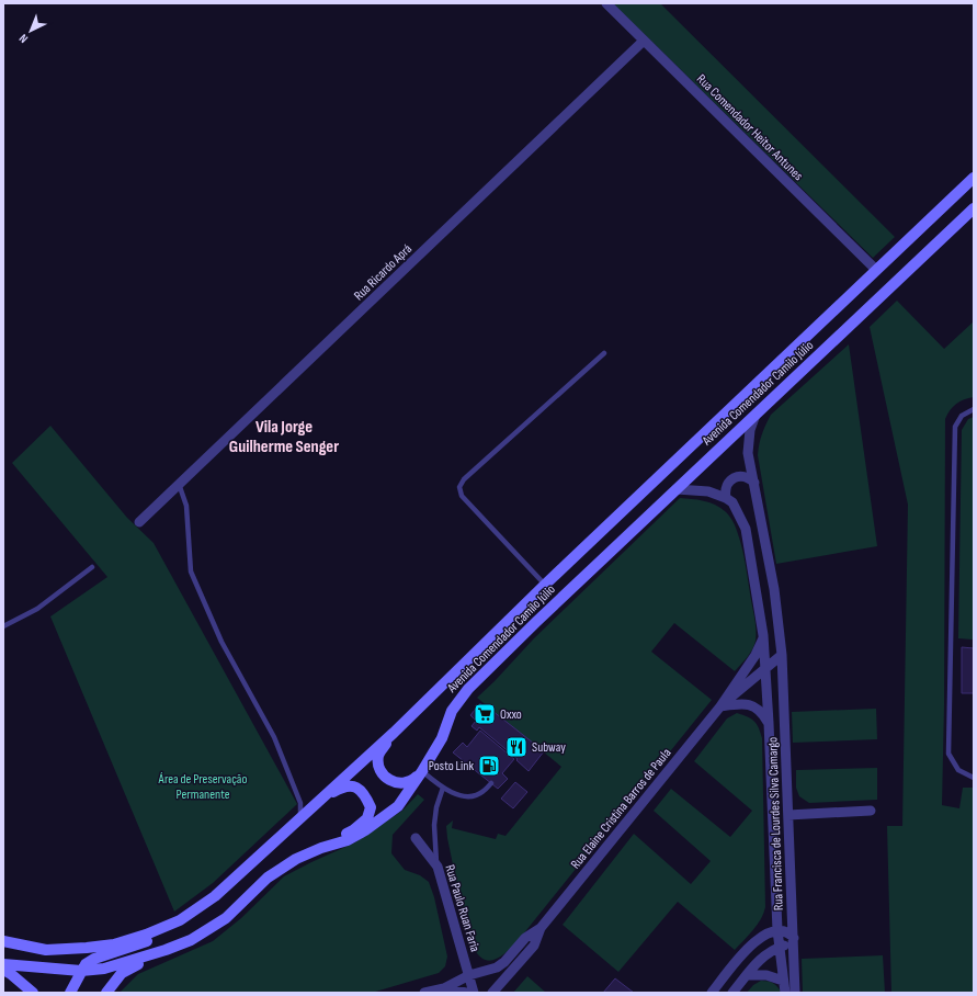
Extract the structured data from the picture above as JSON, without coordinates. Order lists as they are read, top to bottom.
{
  "streets": {
    "main road": ["Avenida Comendador Camilo Júlio"],
    "street": [
      "Rua Comendador Heitor Antunes",
      "Rua Ricardo Aprá",
      "Rua Elaine Cristina Barros de Paula",
      "Rua Francisca de Lourdes Silva Camargo",
      "Rua Paulo Ruan Faria"
    ]
  },
  "crossings": [
    ["Rua Comendador Heitor Antunes", "Rua Ricardo Aprá"],
    ["Rua Comendador Heitor Antunes", "Avenida Comendador Camilo Júlio"],
    ["Avenida Comendador Camilo Júlio", "Rua Francisca de Lourdes Silva Camargo"],
    ["Rua Elaine Cristina Barros de Paula", "Rua Francisca de Lourdes Silva Camargo"],
    ["Rua Elaine Cristina Barros de Paula", "Rua Paulo Ruan Faria"]
  ],
  "districts": ["Vila Jorge Guilherme Senger"],
  "parks": ["Área de Preservação Permanente"],
  "places": {
    "supermarket": ["Oxxo"],
    "restaurant": ["Subway"],
    "fuel station": ["Posto Link"]
  },
  "north": "bottom left"
}
